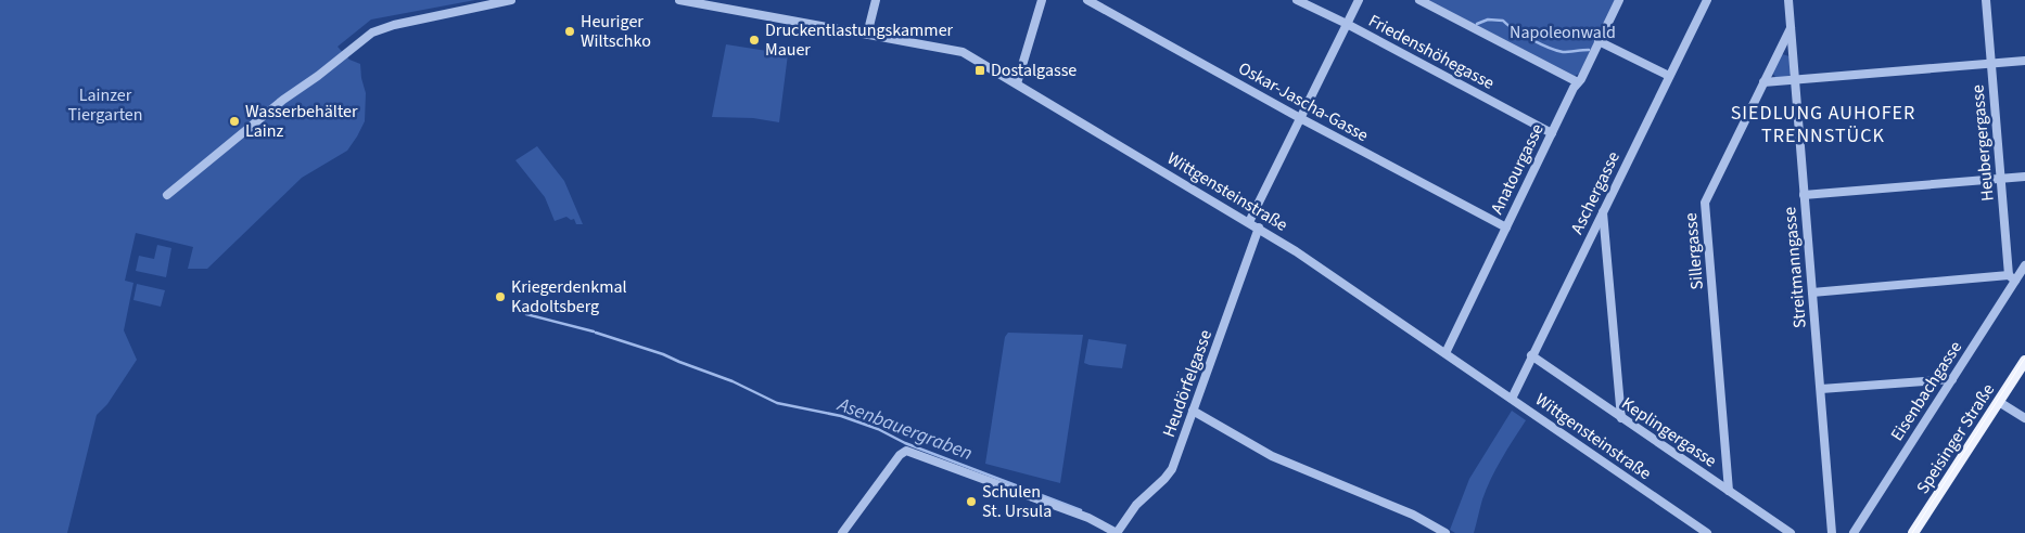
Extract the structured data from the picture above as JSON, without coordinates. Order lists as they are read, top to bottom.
{
  "streets": {
    "main road": ["Speisinger Straße"],
    "street": [
      "Friedenshöhegasse",
      "Oskar-Jascha-Gasse",
      "Heubergergasse",
      "Anatourgasse",
      "Wittgensteinstraße",
      "Aschergasse",
      "Sillergasse",
      "Streitmanngasse",
      "Heudörfelgasse",
      "Eisenbachgasse",
      "Keplingergasse"
    ]
  },
  "crossings": [
    ["Friedenshöhegasse", "Anatourgasse"],
    ["Oskar-Jascha-Gasse", "Anatourgasse"],
    ["Heubergergasse", "Eisenbachgasse"],
    ["Anatourgasse", "Wittgensteinstraße"],
    ["Wittgensteinstraße", "Aschergasse"],
    ["Wittgensteinstraße", "Heudörfelgasse"],
    ["Aschergasse", "Keplingergasse"],
    ["Sillergasse", "Streitmanngasse"],
    ["Sillergasse", "Keplingergasse"]
  ],
  "districts": ["SIEDLUNG AUHOFER TRENNSTÜCK"],
  "water": ["Asenbauergraben"],
  "parks": ["Napoleonwald", "Lainzer Tiergarten"],
  "places": {
    "other": [
      "Heuriger Wiltschko",
      "Druckentlastungskammer Mauer",
      "Wasserbehälter Lainz",
      "Kriegerdenkmal Kadoltsberg",
      "Schulen St. Ursula"
    ],
    "transit": ["Dostalgasse"]
  }
}
